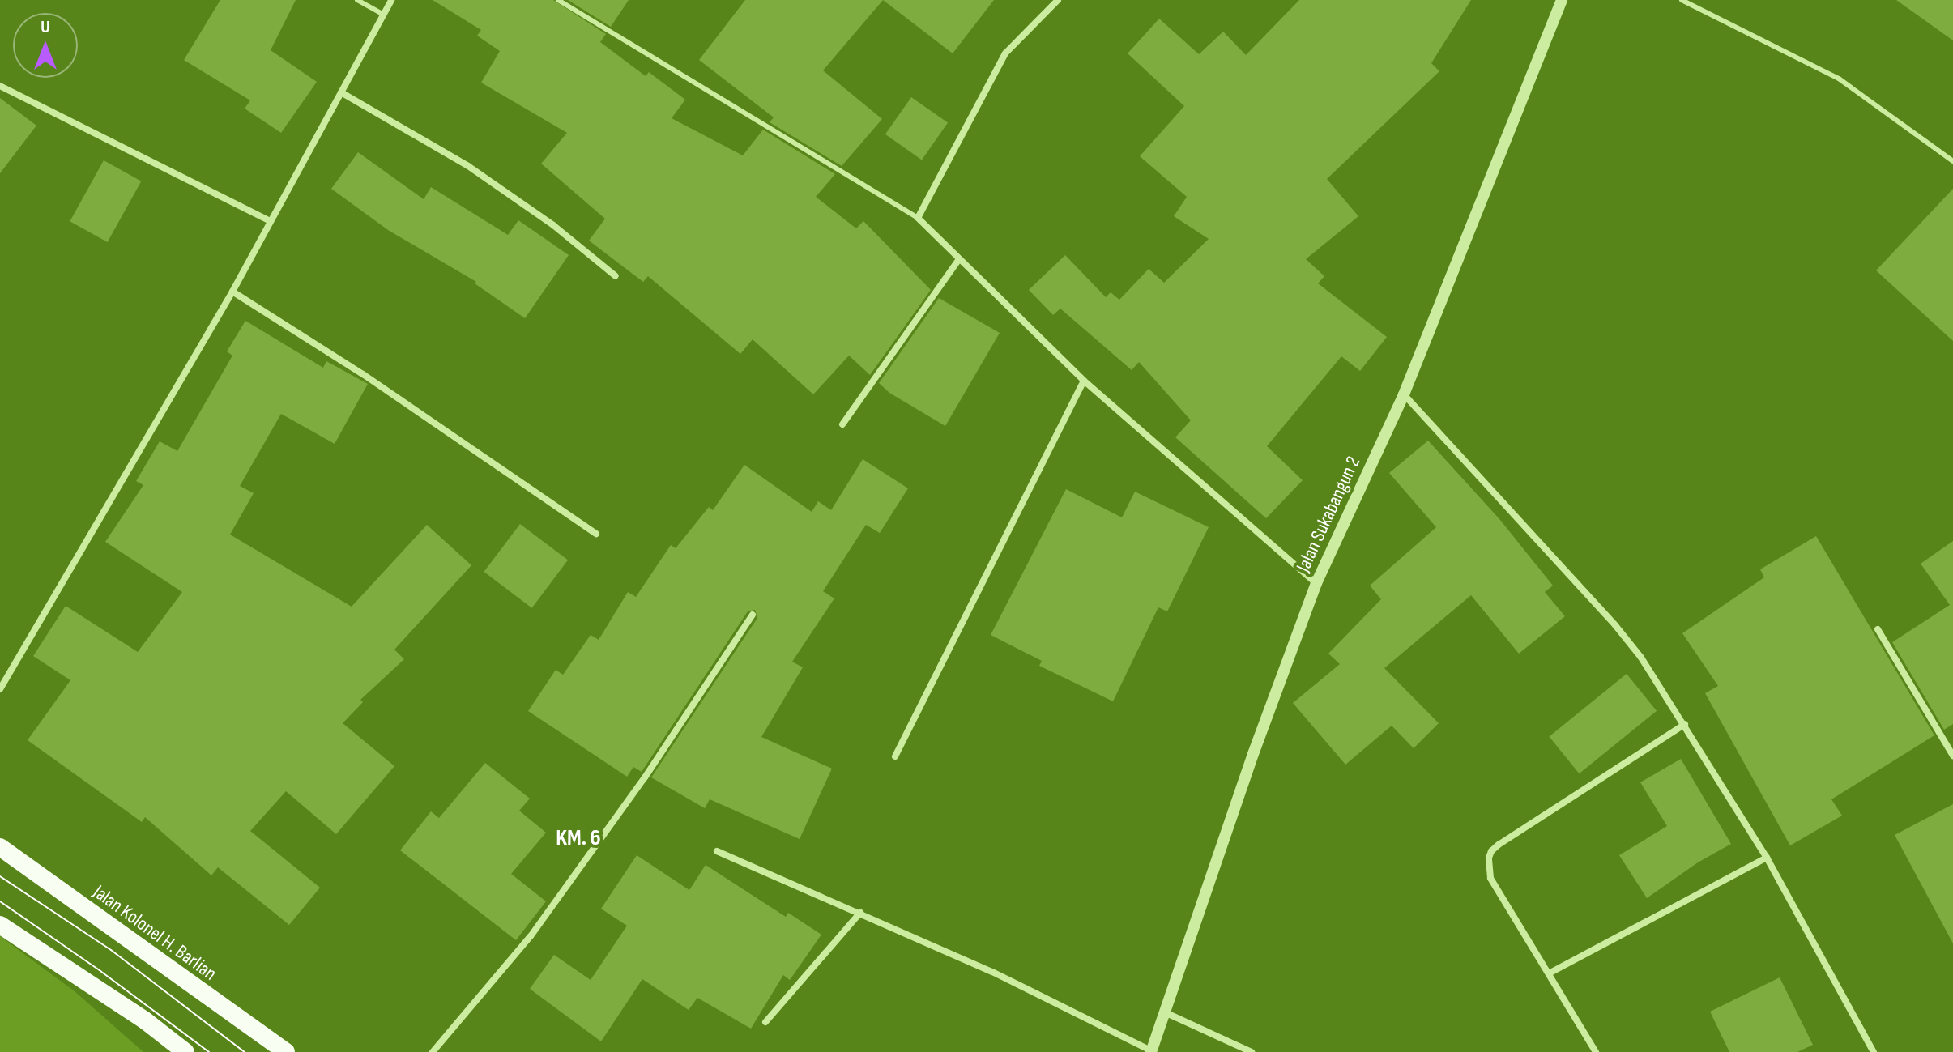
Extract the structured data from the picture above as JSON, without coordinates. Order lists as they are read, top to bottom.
{
  "streets": {
    "highway": ["Jalan Kolonel H. Barlian"],
    "street": ["Jalan Sukabangun 2"]
  },
  "districts": ["KM. 6"],
  "north": "top"
}
